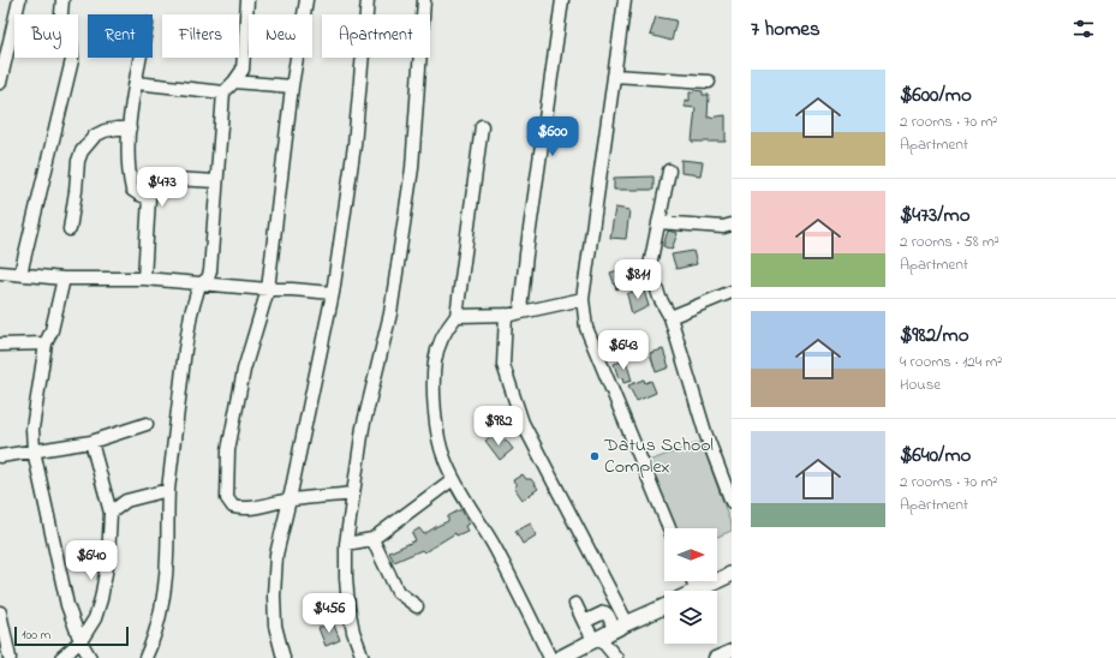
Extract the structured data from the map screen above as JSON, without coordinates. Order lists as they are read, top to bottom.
{
  "places": ["Datus School Complex"],
  "scale_bar": "100 m",
  "north": "right",
  "page": {
    "heading": "7 homes",
    "chip": [
      "Buy",
      "Rent",
      "Filters",
      "New",
      "Apartment"
    ],
    "list": [
      {
        "name": "$600/mo",
        "note": "2 rooms · 70 m² · Apartment"
      },
      {
        "name": "$473/mo",
        "note": "2 rooms · 58 m² · Apartment"
      },
      {
        "name": "$982/mo",
        "note": "4 rooms · 124 m² · House"
      },
      {
        "name": "$640/mo",
        "note": "2 rooms · 70 m² · Apartment"
      }
    ],
    "price": [
      "$600",
      "$473",
      "$811",
      "$643",
      "$982",
      "$640",
      "$456"
    ],
    "scale": "100 m"
  }
}
